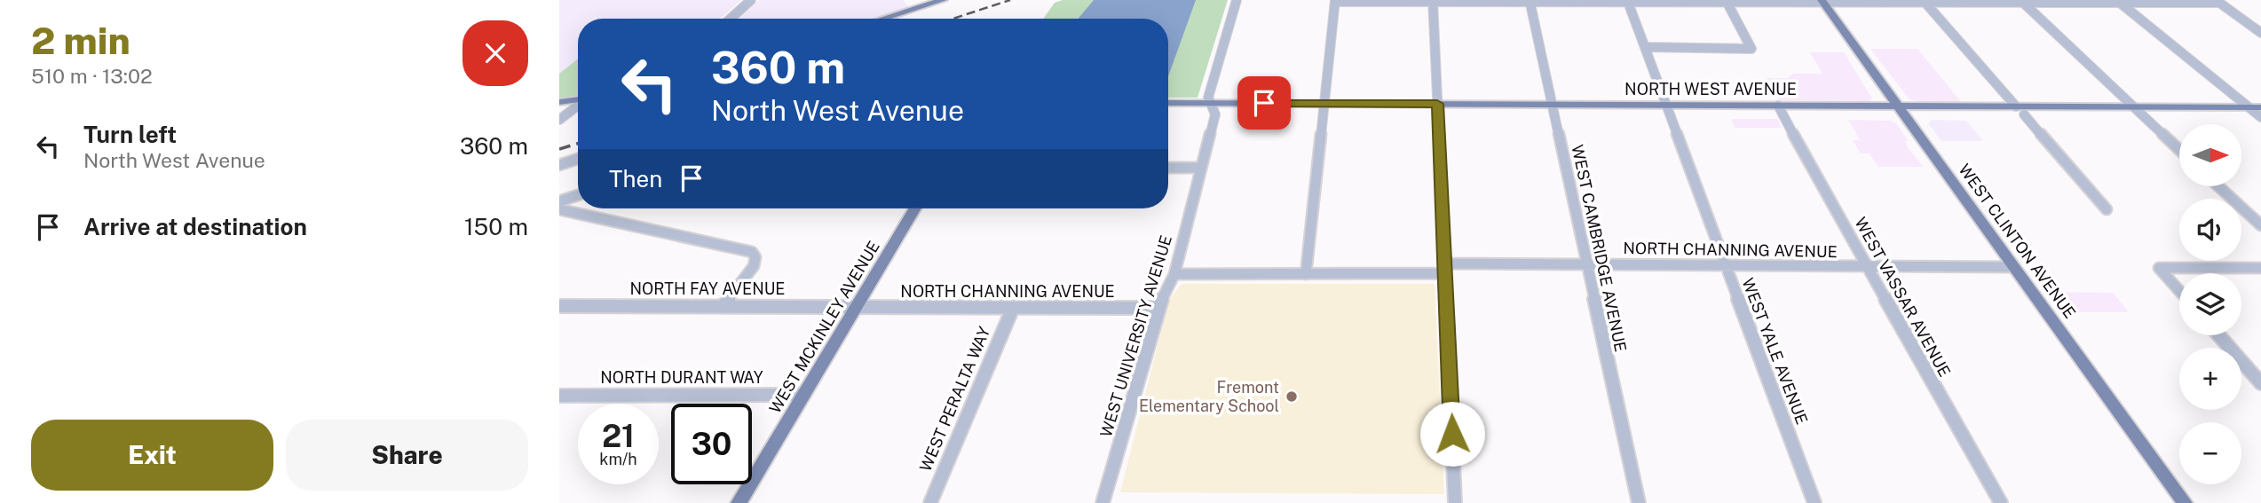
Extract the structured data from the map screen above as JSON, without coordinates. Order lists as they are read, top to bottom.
{
  "streets": {
    "main road": ["NORTH WEST AVENUE", "WEST CLINTON AVENUE", "WEST MCKINLEY AVENUE"],
    "street": [
      "WEST CAMBRIDGE AVENUE",
      "NORTH CHANNING AVENUE",
      "NORTH FAY AVENUE",
      "WEST VASSAR AVENUE",
      "WEST UNIVERSITY AVENUE",
      "WEST YALE AVENUE",
      "NORTH DURANT WAY",
      "WEST PERALTA WAY"
    ]
  },
  "crossings": [
    ["NORTH WEST AVENUE", "WEST CLINTON AVENUE"],
    ["NORTH WEST AVENUE", "WEST CAMBRIDGE AVENUE"],
    ["NORTH WEST AVENUE", "WEST VASSAR AVENUE"],
    ["NORTH WEST AVENUE", "WEST UNIVERSITY AVENUE"],
    ["NORTH WEST AVENUE", "WEST YALE AVENUE"],
    ["WEST CLINTON AVENUE", "NORTH CHANNING AVENUE"],
    ["WEST CAMBRIDGE AVENUE", "NORTH CHANNING AVENUE"],
    ["NORTH CHANNING AVENUE", "NORTH FAY AVENUE"],
    ["NORTH CHANNING AVENUE", "WEST VASSAR AVENUE"],
    ["NORTH CHANNING AVENUE", "WEST MCKINLEY AVENUE"],
    ["NORTH CHANNING AVENUE", "WEST UNIVERSITY AVENUE"],
    ["NORTH CHANNING AVENUE", "WEST YALE AVENUE"],
    ["NORTH CHANNING AVENUE", "WEST PERALTA WAY"],
    ["NORTH FAY AVENUE", "WEST MCKINLEY AVENUE"],
    ["WEST MCKINLEY AVENUE", "NORTH DURANT WAY"]
  ],
  "places": ["Fremont Elementary School"],
  "north": "right",
  "page": {
    "heading": ["2 min", "510 m · 13:02"],
    "turn": ["360 m", "North West Avenue"],
    "list": [
      {
        "name": "Turn left",
        "note": "North West Avenue",
        "value": "360 m"
      },
      {
        "name": "Arrive at destination",
        "value": "150 m"
      }
    ],
    "map_buttons": ["+", "−"],
    "then": "Then",
    "speed": "21 km/h",
    "limit": "30",
    "buttons": ["Exit", "Share"]
  }
}
